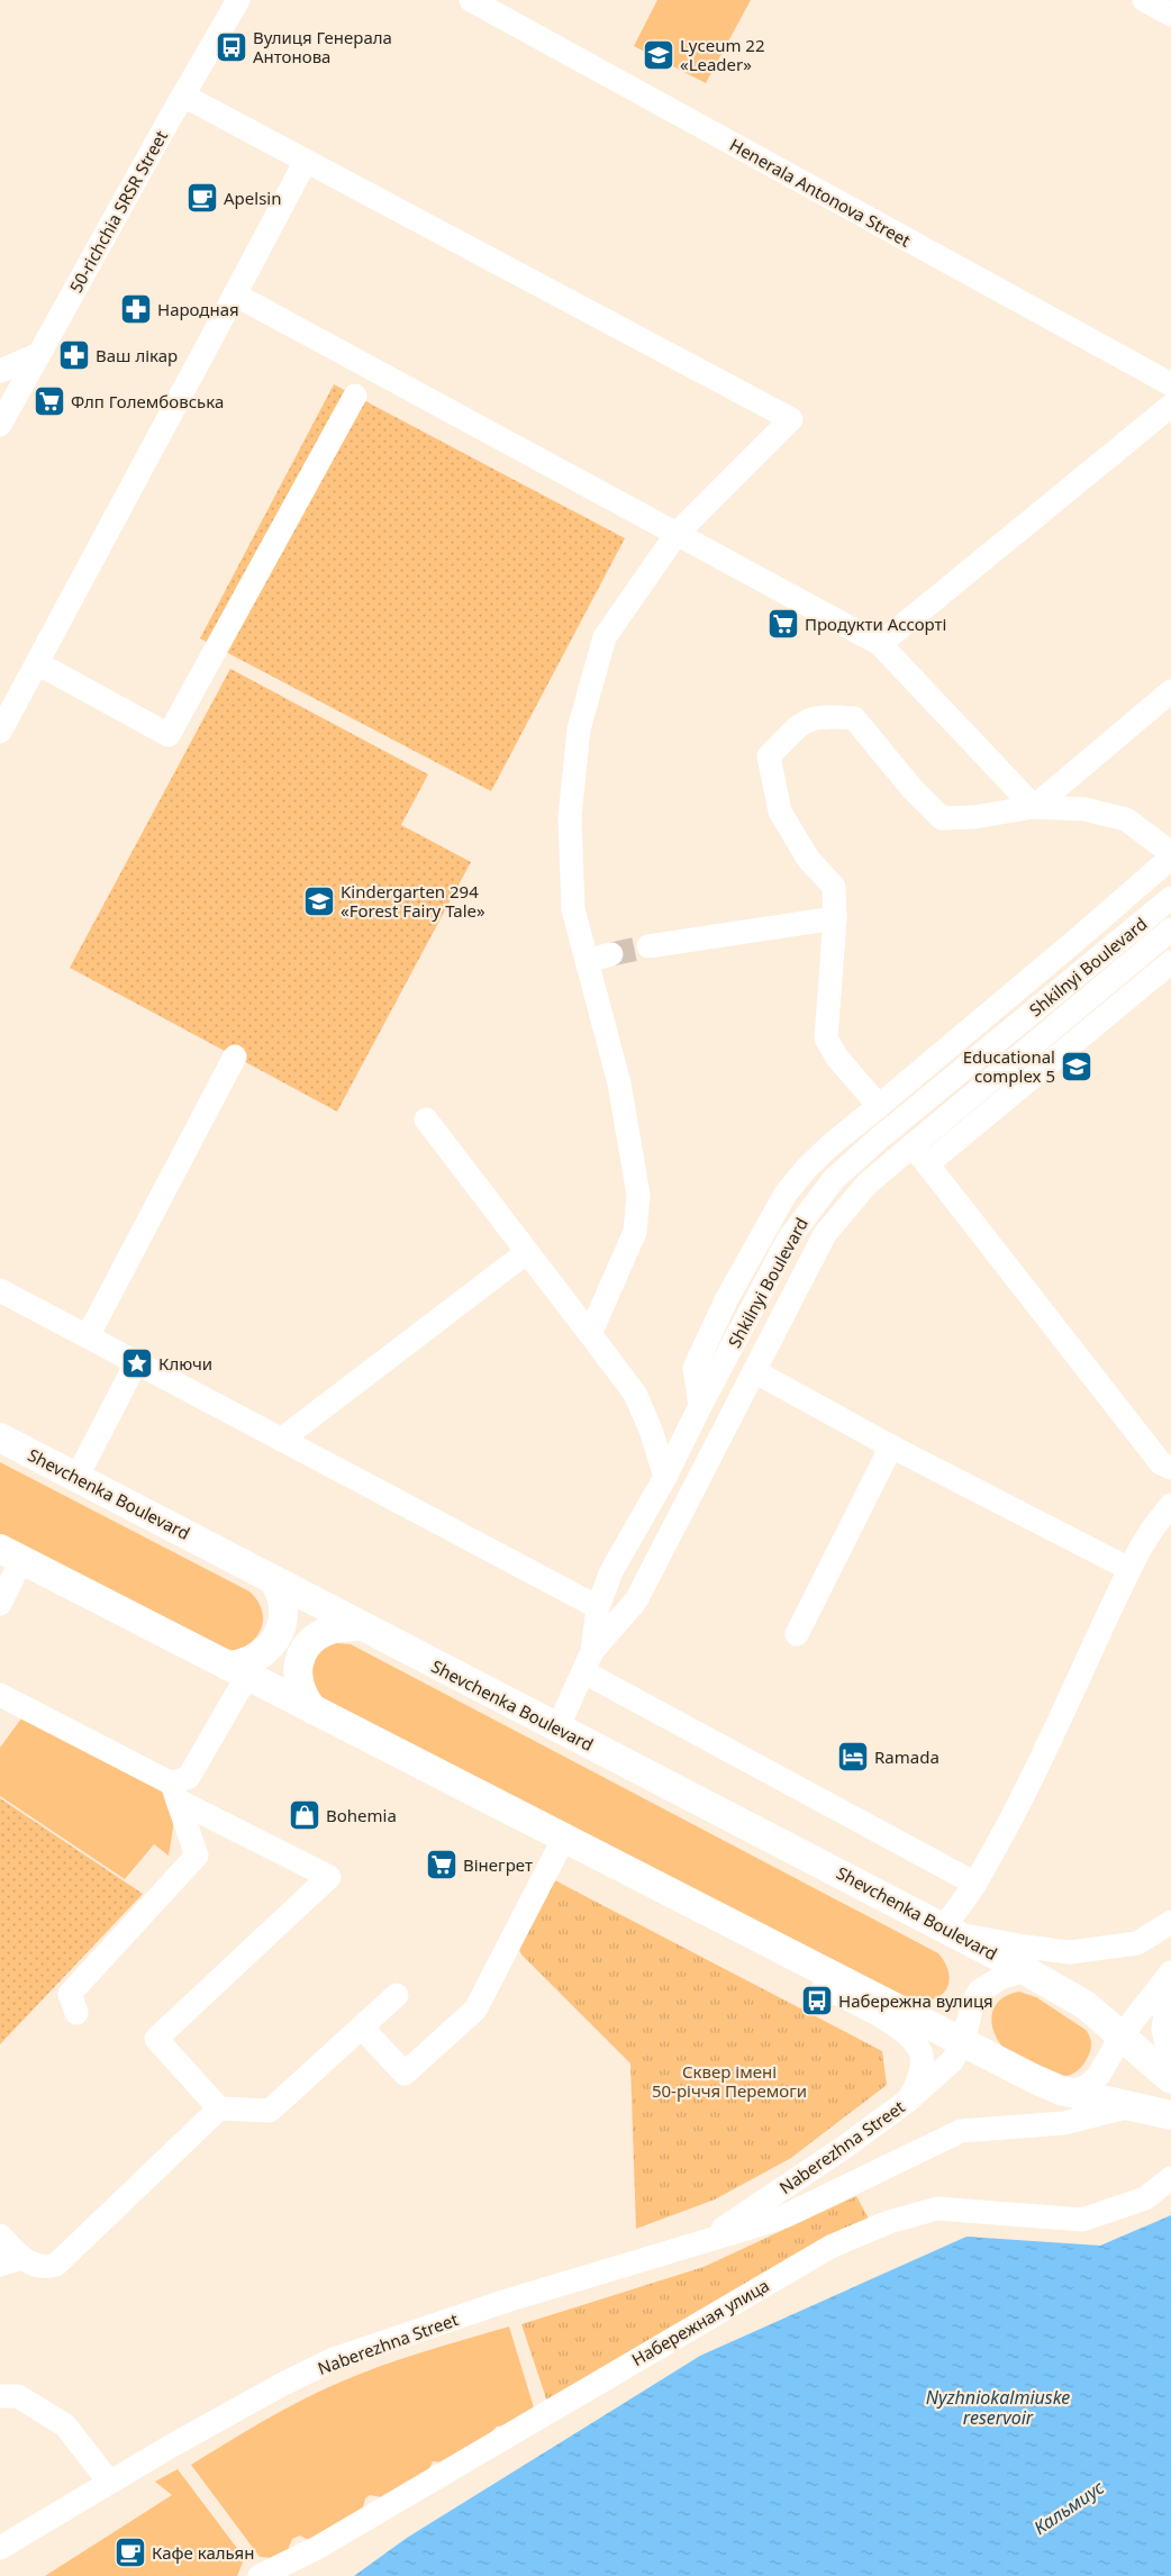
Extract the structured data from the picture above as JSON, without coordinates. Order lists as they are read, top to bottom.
{
  "streets": {
    "main road": ["Shevchenka Boulevard"],
    "street": [
      "Henerala Antonova Street",
      "50-richchia SRSR Street",
      "Shkilnyi Boulevard",
      "Naberezhna Street",
      "Набережная улица"
    ]
  },
  "crossings": [
    ["Shkilnyi Boulevard", "Shevchenka Boulevard"],
    ["Shevchenka Boulevard", "Naberezhna Street"]
  ],
  "water": ["Nyzhniokalmiuske reservoir", "Кальмиус"],
  "parks": ["Сквер імені 50-річчя Перемоги"],
  "places": {
    "bus stop": ["Вулиця Генерала Антонова", "Набережна вулиця"],
    "school or university": ["Lyceum 22 «Leader»", "Kindergarten 294 «Forest Fairy Tale»", "Educational complex 5"],
    "cafe": ["Apelsin", "Кафе кальян"],
    "pharmacy": ["Народная", "Ваш лікар"],
    "supermarket": ["Флп Голембовська", "Продукти Ассорті", "Вінегрет"],
    "place": ["Ключи"],
    "hotel": ["Ramada"],
    "shop": ["Bohemia"]
  }
}
